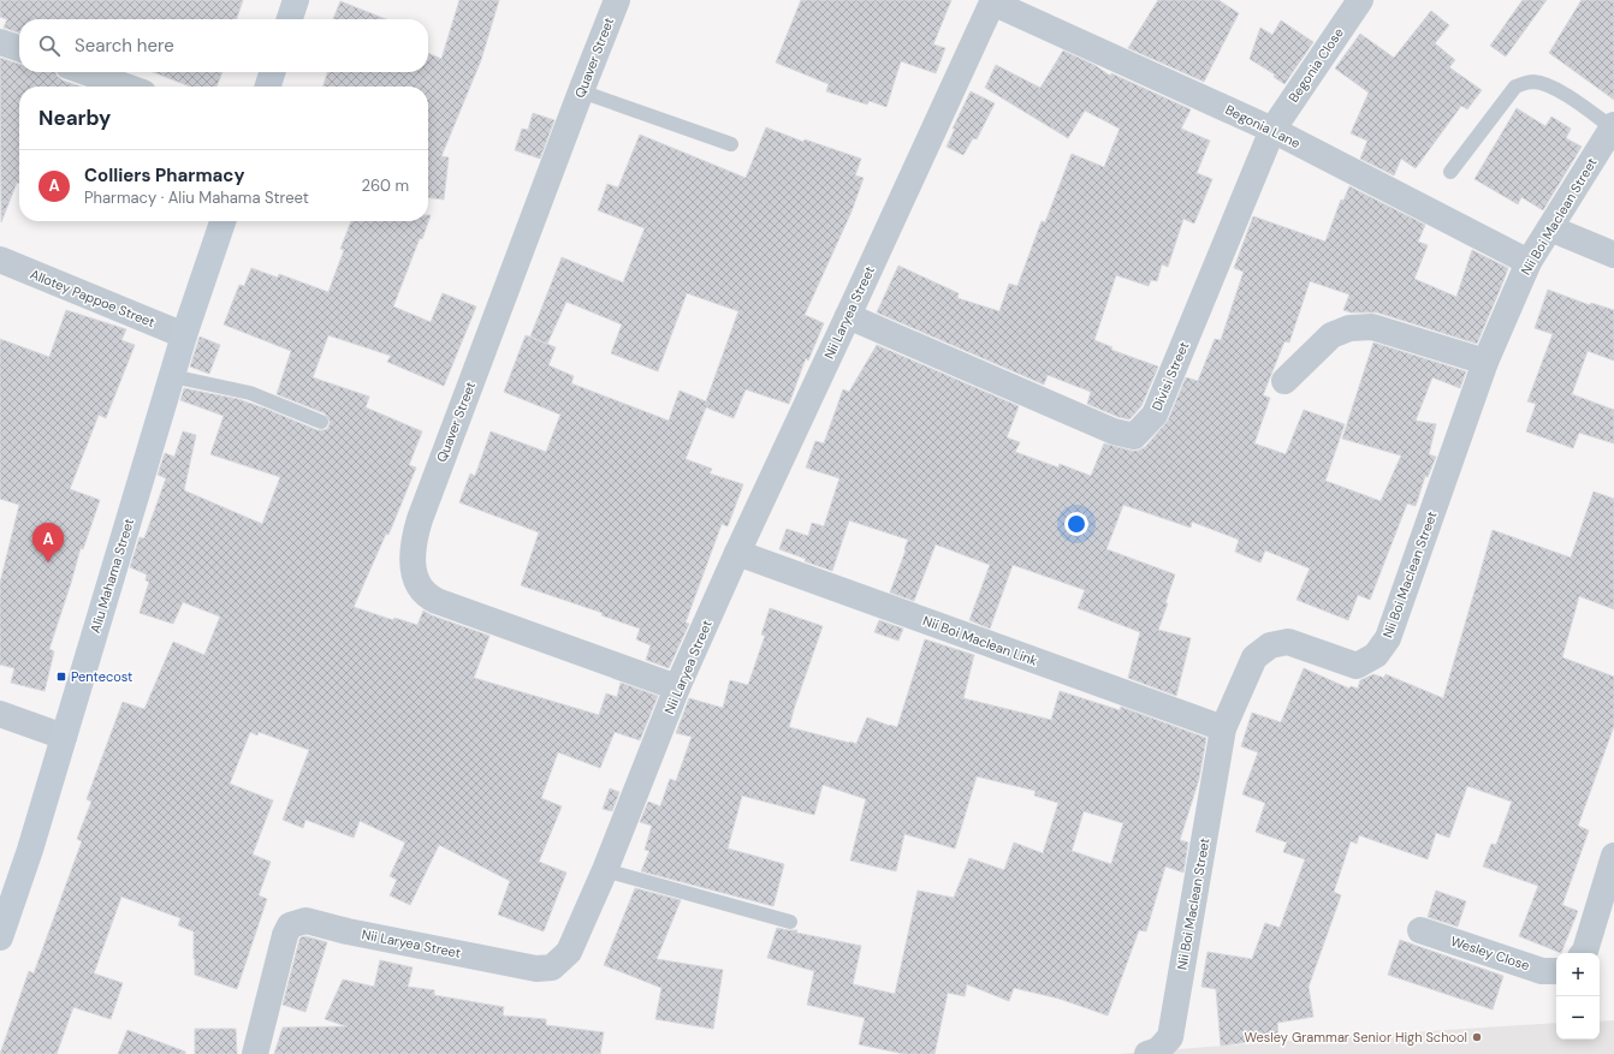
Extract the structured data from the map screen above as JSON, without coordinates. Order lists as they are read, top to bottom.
{
  "streets": {
    "street": [
      "Quaver Street",
      "Begonia Close",
      "Begonia Lane",
      "Nii Boi Maclean Street",
      "Allotey Pappoe Street",
      "Nii Laryea Street",
      "Divisi Street",
      "Aliu Mahama Street",
      "Nii Boi Maclean Link",
      "Wesley Close"
    ]
  },
  "crossings": [
    ["Quaver Street", "Nii Laryea Street"],
    ["Begonia Close", "Begonia Lane"],
    ["Begonia Close", "Divisi Street"],
    ["Begonia Lane", "Nii Boi Maclean Street"],
    ["Begonia Lane", "Nii Laryea Street"],
    ["Begonia Lane", "Divisi Street"],
    ["Nii Boi Maclean Street", "Nii Boi Maclean Link"],
    ["Allotey Pappoe Street", "Aliu Mahama Street"],
    ["Nii Laryea Street", "Divisi Street"],
    ["Nii Laryea Street", "Nii Boi Maclean Link"]
  ],
  "places": {
    "transit": ["Pentecost"],
    "other": ["Wesley Grammar Senior High School"]
  },
  "page": {
    "search": "Search here",
    "heading": "Nearby",
    "list": [
      {
        "mark": "A",
        "name": "Colliers Pharmacy",
        "note": "Pharmacy · Aliu Mahama Street",
        "value": "260 m"
      }
    ],
    "pins": "A",
    "map_buttons": ["+", "−"]
  }
}
